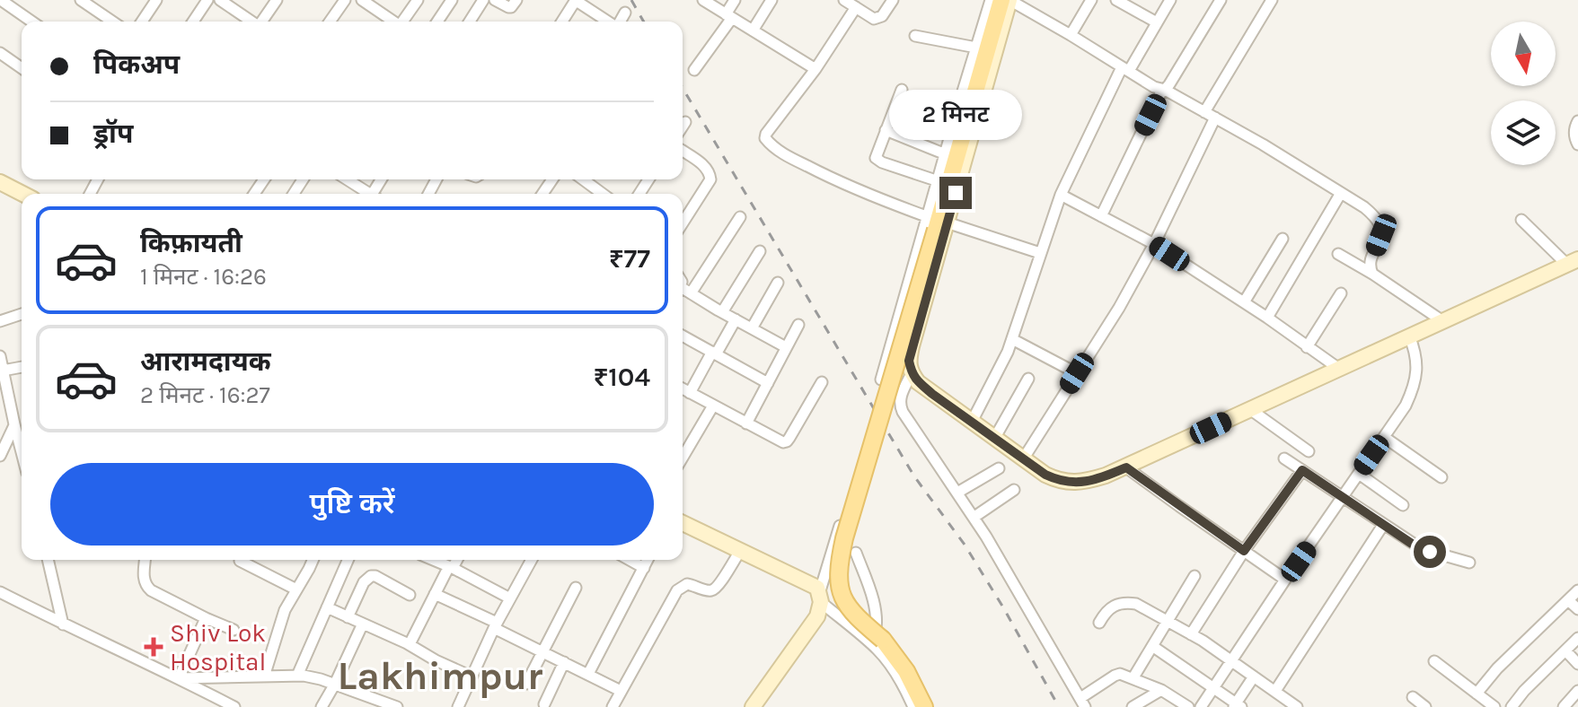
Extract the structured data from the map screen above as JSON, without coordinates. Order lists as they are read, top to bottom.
{
  "districts": ["Lakhimpur"],
  "places": {
    "health": ["Shiv Lok Hospital"]
  },
  "north": "bottom",
  "page": {
    "banner": ["पिकअप", "ड्रॉप"],
    "bubble": "2 मिनट",
    "list": [
      {
        "name": "किफ़ायती",
        "note": "1 मिनट · 16:26",
        "value": "₹77"
      },
      {
        "name": "आरामदायक",
        "note": "2 मिनट · 16:27",
        "value": "₹104"
      }
    ],
    "buttons": "पुष्टि करें"
  }
}
